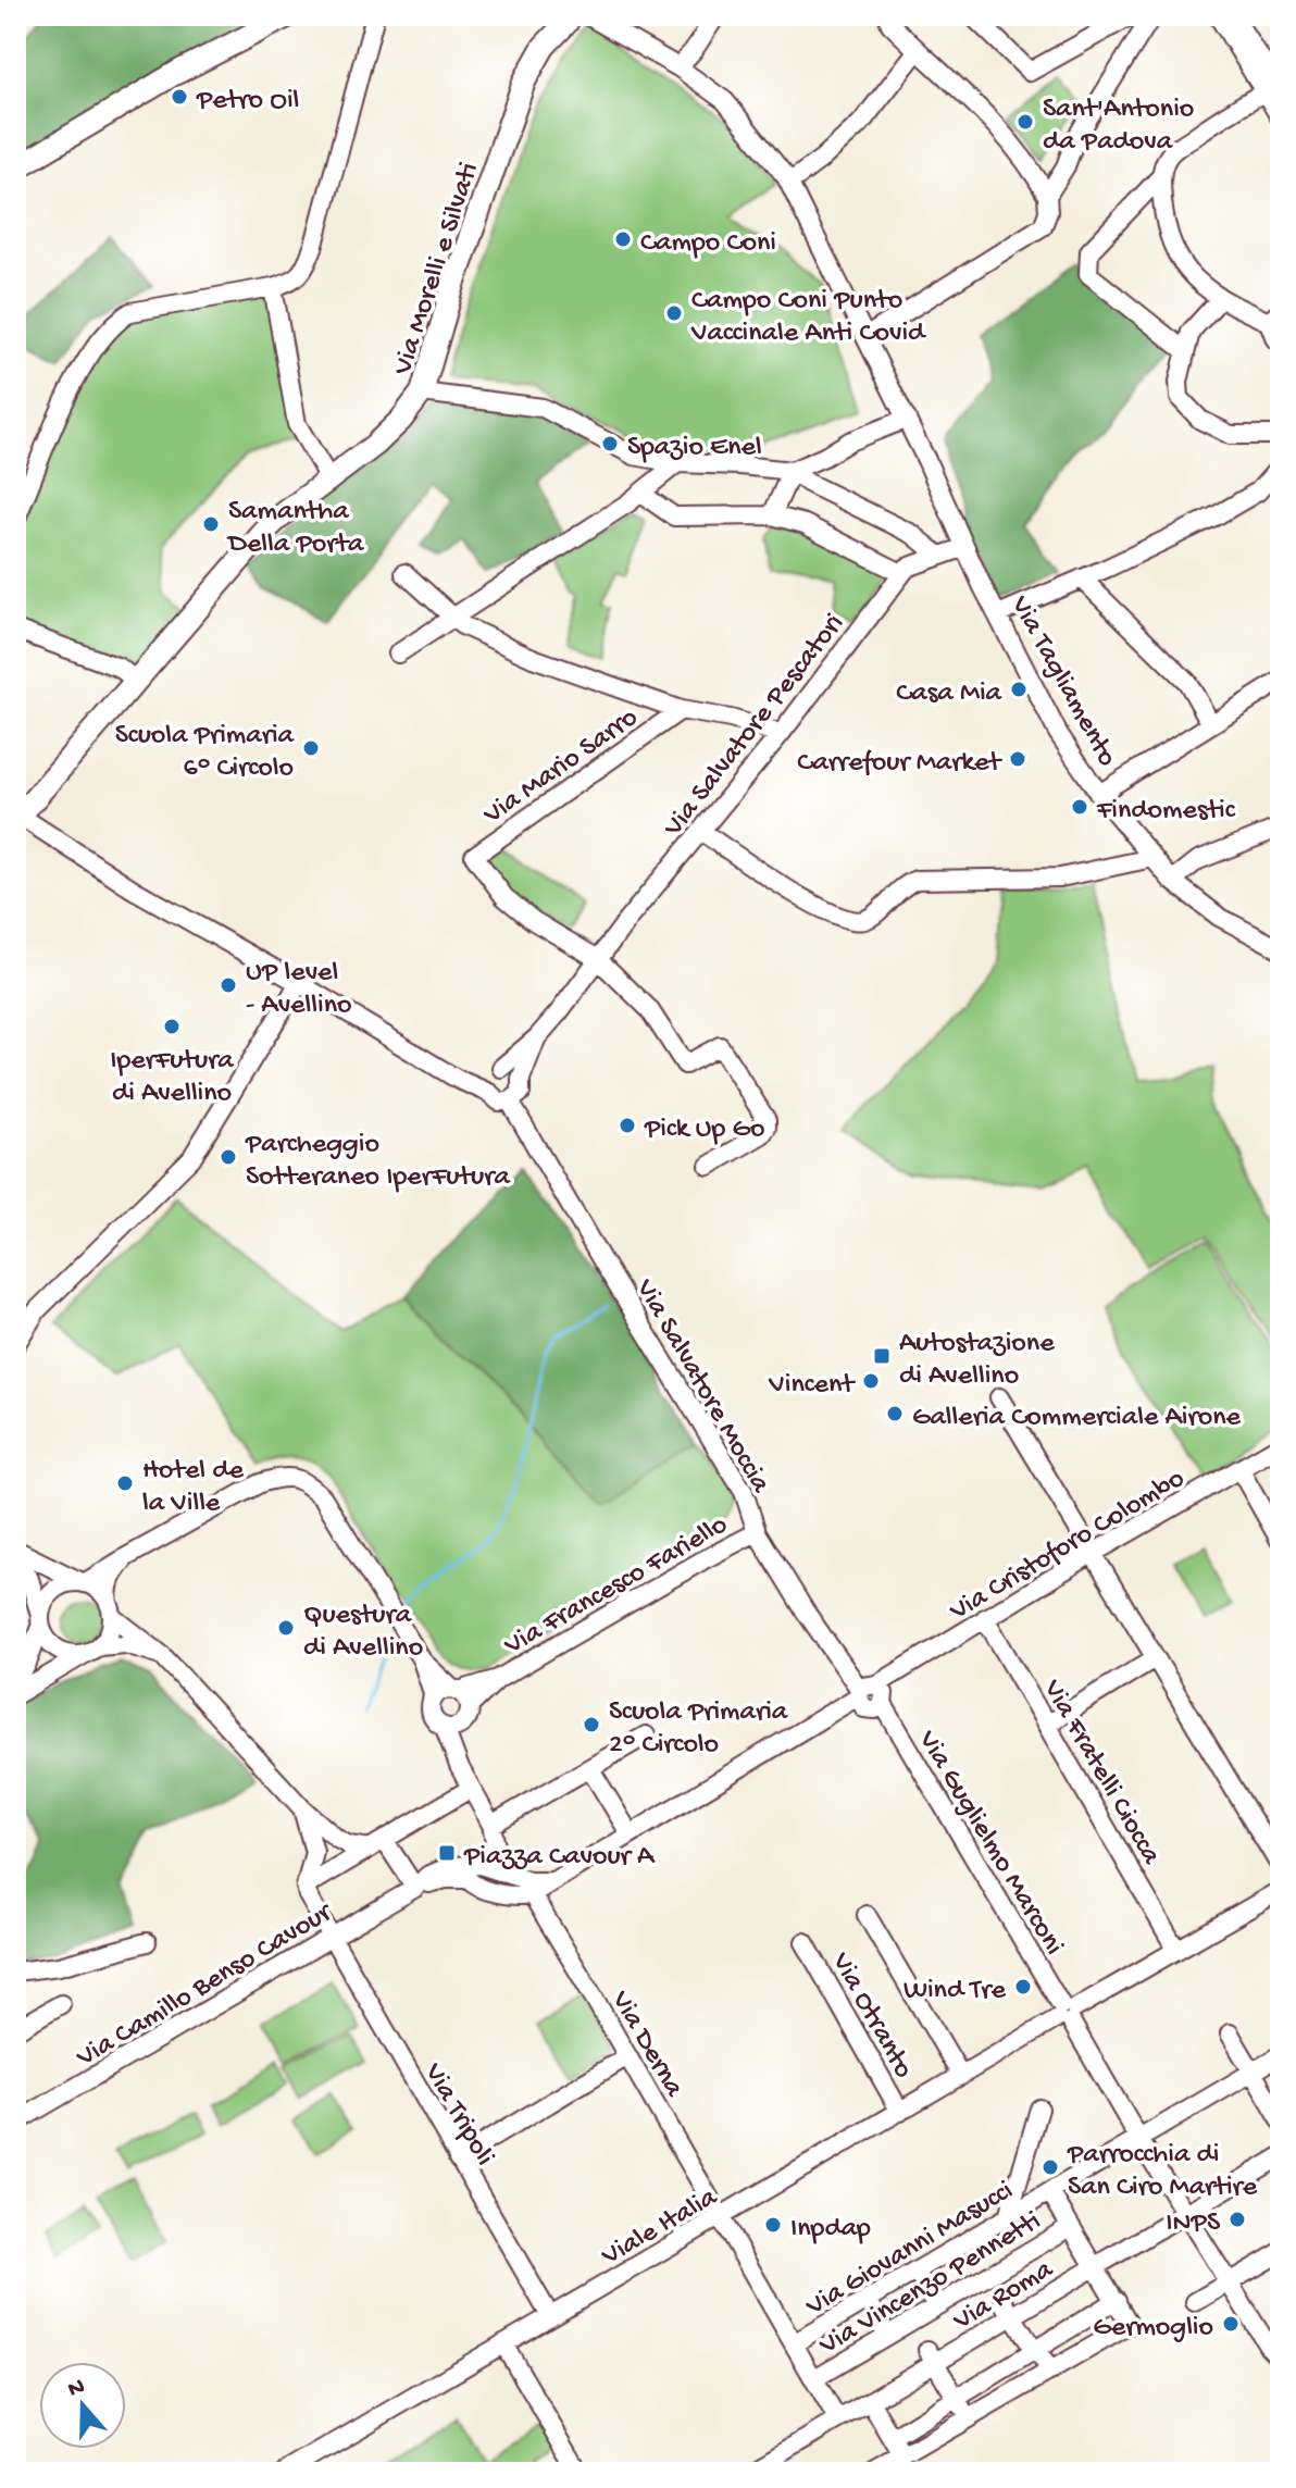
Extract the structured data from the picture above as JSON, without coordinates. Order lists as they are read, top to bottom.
{
  "streets": {
    "main road": ["Via Morelli e Silvati"],
    "street": [
      "Via Tagliamento",
      "Via Salvatore Pescatori",
      "Via Mario Sarro",
      "Via Salvatore Moccia",
      "Via Cristoforo Colombo",
      "Via Francesco Fariello",
      "Via Fratelli Ciocca",
      "Via Guglielmo Marconi",
      "Via Camillo Benso Cavour",
      "Via Otranto",
      "Via Derna",
      "Via Tripoli",
      "Viale Italia",
      "Via Giovanni Masucci",
      "Via Vincenzo Pennetti",
      "Via Roma"
    ]
  },
  "crossings": [
    ["Via Morelli e Silvati", "Via Tagliamento"],
    ["Via Tagliamento", "Via Salvatore Pescatori"],
    ["Via Salvatore Pescatori", "Via Mario Sarro"],
    ["Via Salvatore Pescatori", "Via Salvatore Moccia"],
    ["Via Salvatore Moccia", "Via Cristoforo Colombo"],
    ["Via Salvatore Moccia", "Via Francesco Fariello"],
    ["Via Salvatore Moccia", "Via Guglielmo Marconi"],
    ["Via Cristoforo Colombo", "Via Fratelli Ciocca"],
    ["Via Cristoforo Colombo", "Via Derna"],
    ["Via Fratelli Ciocca", "Viale Italia"],
    ["Via Guglielmo Marconi", "Viale Italia"],
    ["Via Guglielmo Marconi", "Via Giovanni Masucci"],
    ["Via Guglielmo Marconi", "Via Roma"],
    ["Via Camillo Benso Cavour", "Via Tripoli"],
    ["Via Otranto", "Viale Italia"],
    ["Via Derna", "Viale Italia"],
    ["Via Derna", "Via Giovanni Masucci"],
    ["Via Derna", "Via Vincenzo Pennetti"],
    ["Via Derna", "Via Roma"],
    ["Via Tripoli", "Viale Italia"]
  ],
  "places": {
    "other": [
      "Petro Oil",
      "Sant'Antonio da Padova",
      "Campo Coni",
      "Campo Coni Punto Vaccinale Anti Covid",
      "Spazio Enel",
      "Samantha Della Porta",
      "Casa Mia",
      "Scuola Primaria 6° Circolo",
      "Carrefour Market",
      "Findomestic",
      "UP level - Avellino",
      "IperFutura di Avellino",
      "Pick Up Go",
      "Parcheggio Sotteraneo IperFutura",
      "Vincent",
      "Galleria Commerciale Airone",
      "Hotel de la Ville",
      "Questura di Avellino",
      "Scuola Primaria 2° Circolo",
      "Wind Tre",
      "Parrocchia di San Ciro Martire",
      "INPS",
      "Inpdap",
      "Germoglio"
    ],
    "transit": ["Autostazione di Avellino", "Piazza Cavour A"]
  },
  "north": "top"
}
